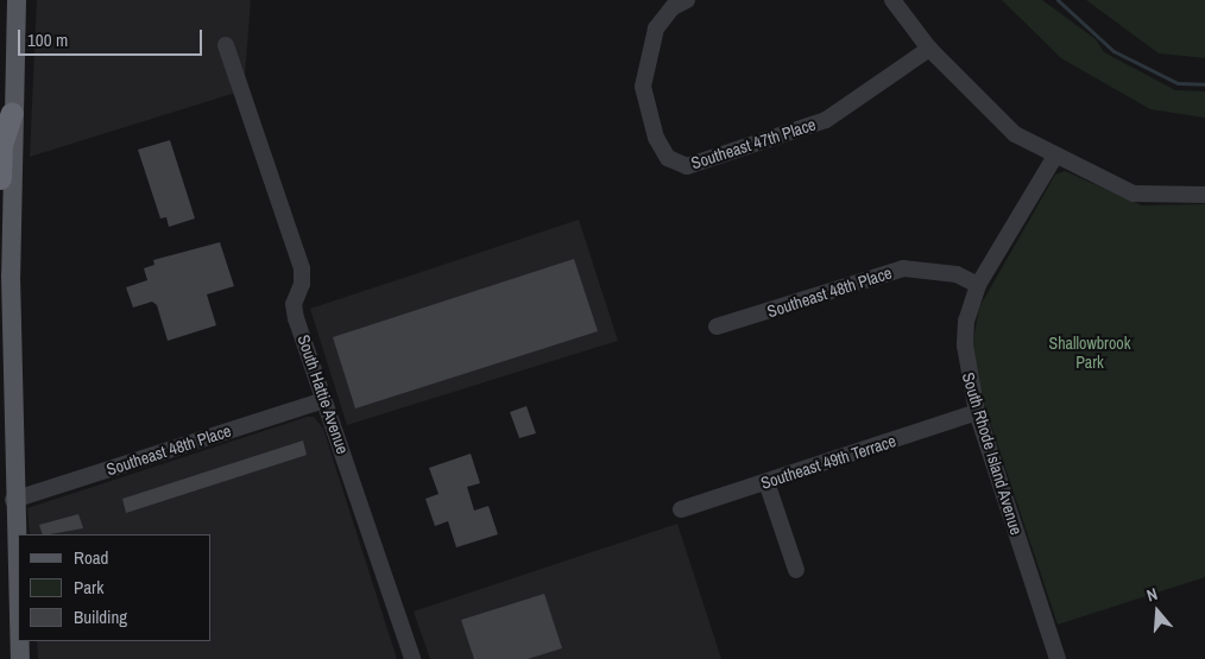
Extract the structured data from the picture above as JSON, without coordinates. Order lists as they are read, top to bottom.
{
  "streets": {
    "street": [
      "Southeast 47th Place",
      "Southeast 48th Place",
      "South Hattie Avenue",
      "South Rhode Island Avenue",
      "Southeast 49th Terrace"
    ]
  },
  "crossings": [
    ["Southeast 48th Place", "South Hattie Avenue"],
    ["Southeast 48th Place", "South Rhode Island Avenue"],
    ["South Rhode Island Avenue", "Southeast 49th Terrace"]
  ],
  "parks": ["Shallowbrook Park"],
  "legend": ["Road", "Park", "Building"],
  "scale_bar": "100 m",
  "north": "top"
}
